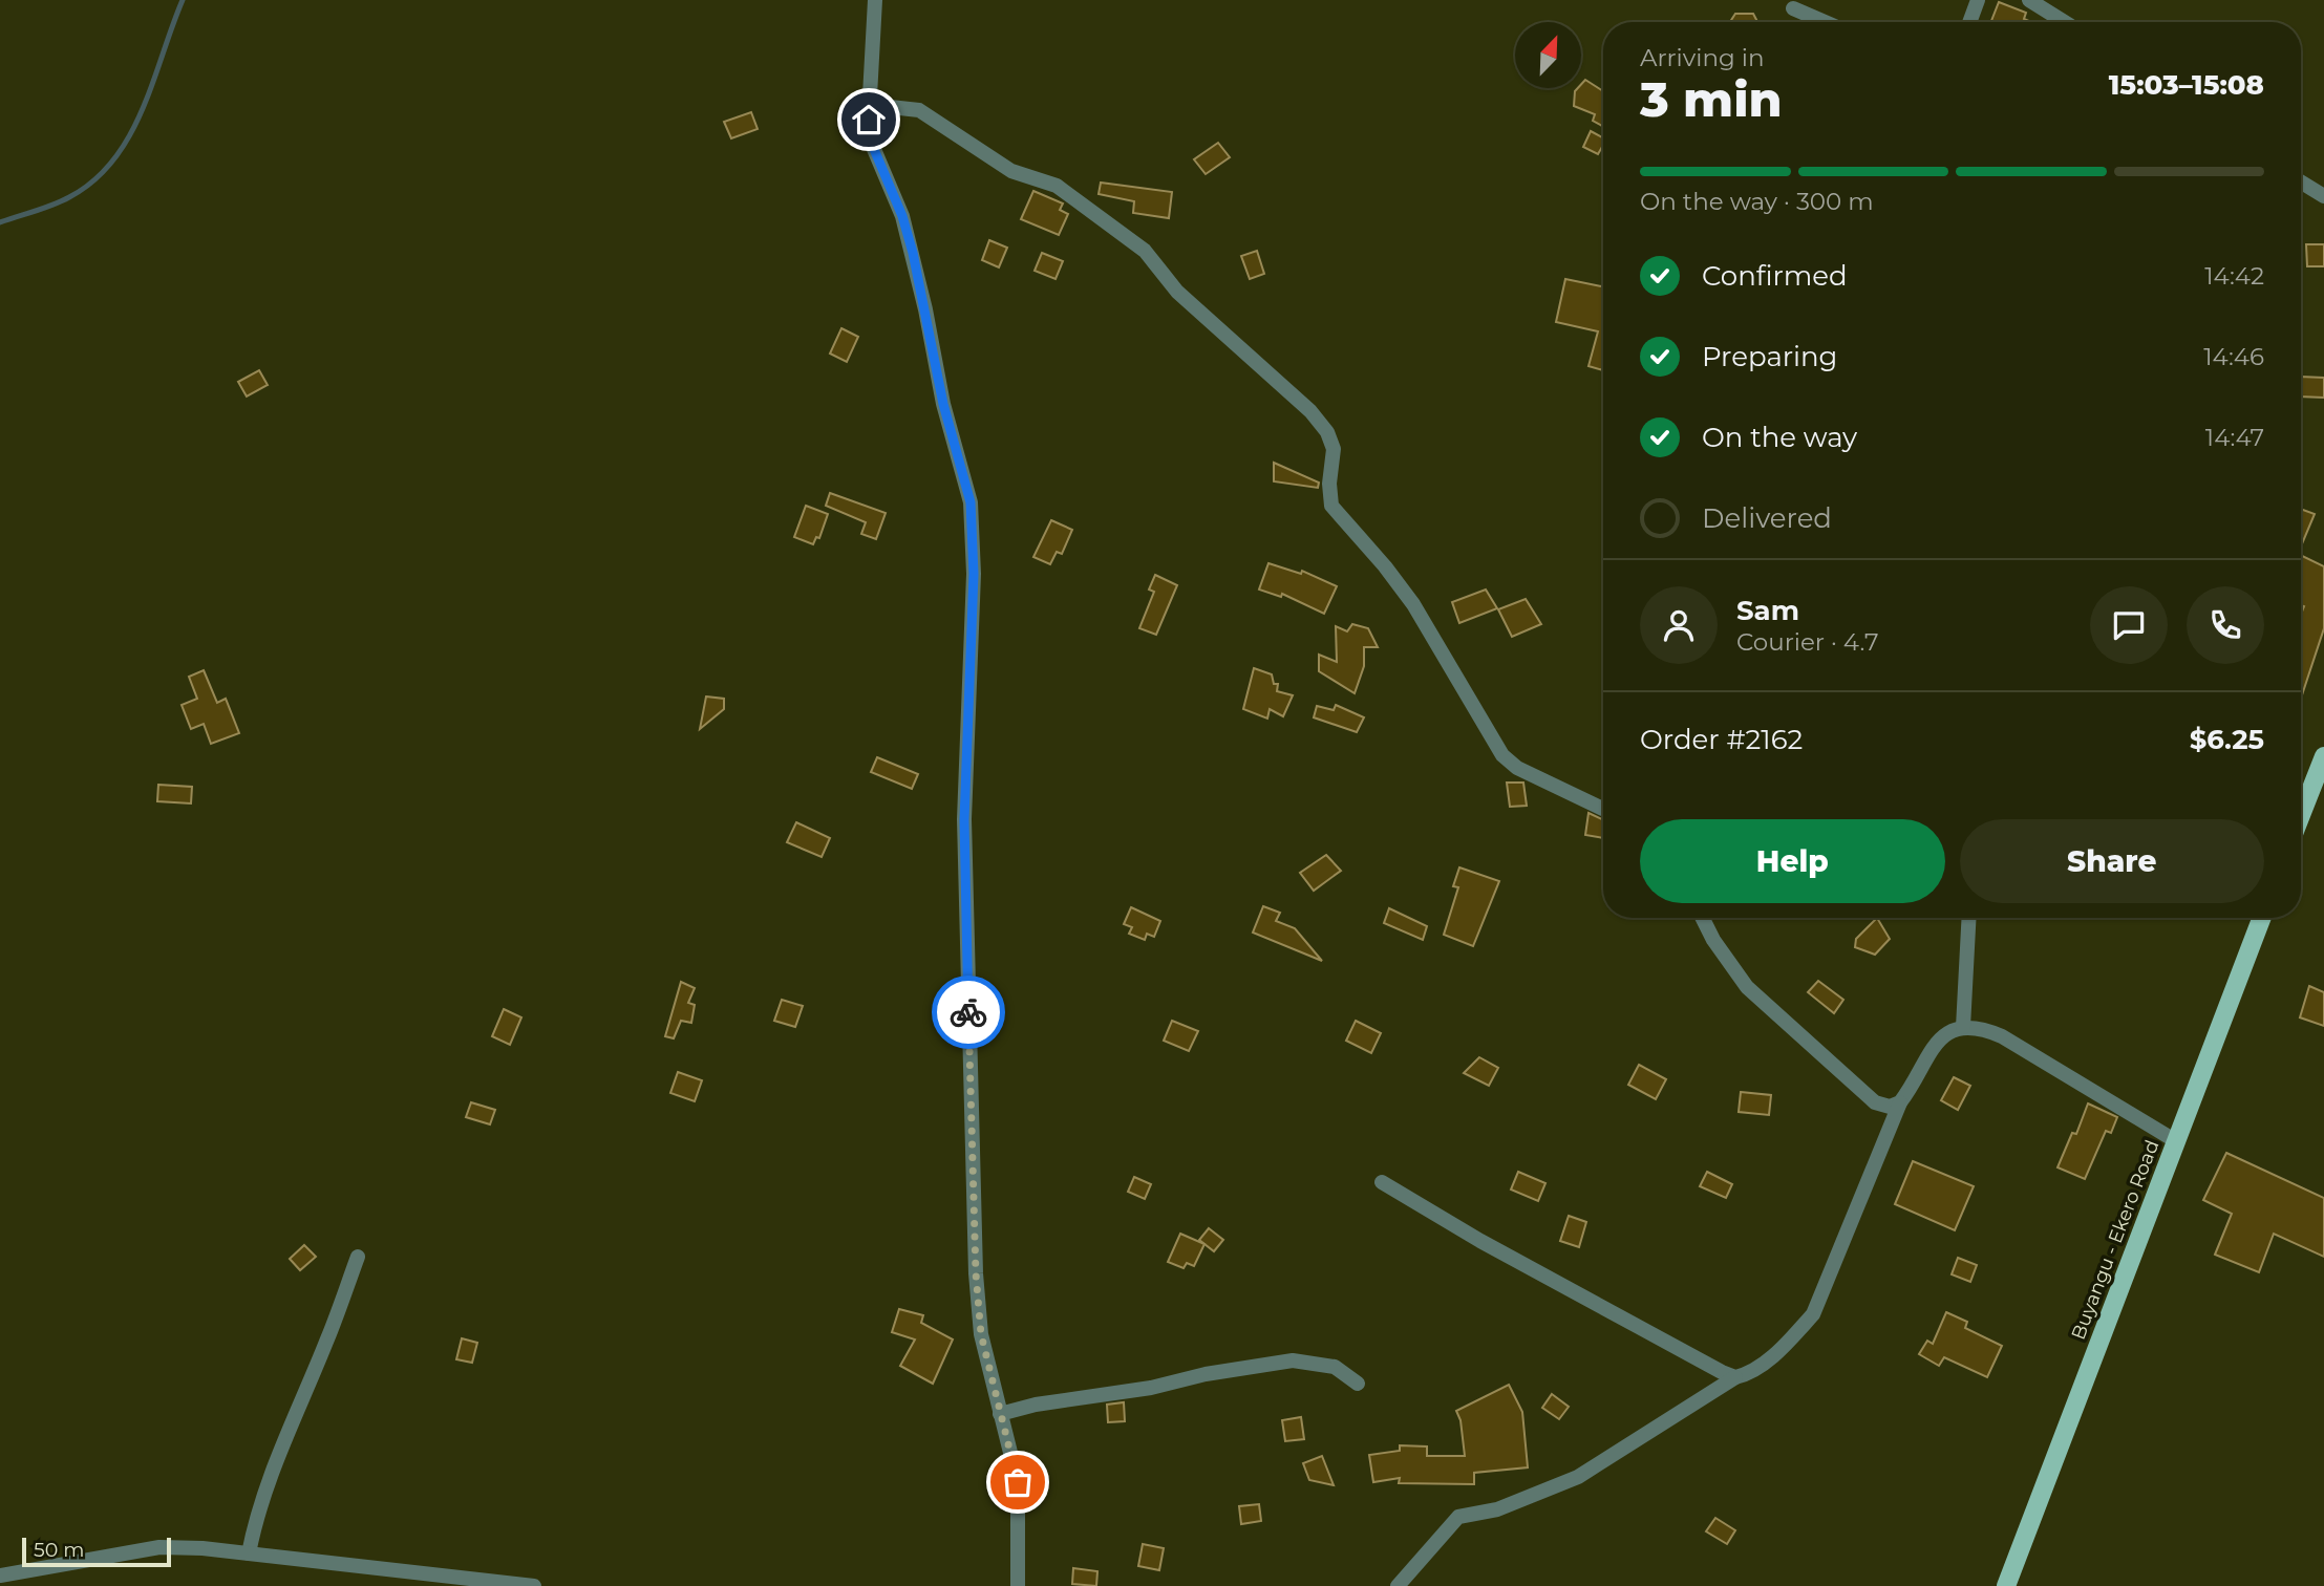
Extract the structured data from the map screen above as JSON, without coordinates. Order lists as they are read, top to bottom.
{
  "streets": {
    "main road": ["Buyangu - Ekero Road"]
  },
  "scale_bar": "50 m",
  "north": "top right",
  "page": {
    "heading": ["3 min", "Arriving in", "15:03–15:08"],
    "panel": [
      "Sam",
      "Courier · 4.7",
      "Order #2162",
      "$6.25"
    ],
    "bar": "On the way · 300 m",
    "list": [
      ["Confirmed", "14:42"],
      ["Preparing", "14:46"],
      ["On the way", "14:47"],
      "Delivered"
    ],
    "buttons": ["Help", "Share"],
    "scale": "50 m"
  }
}
